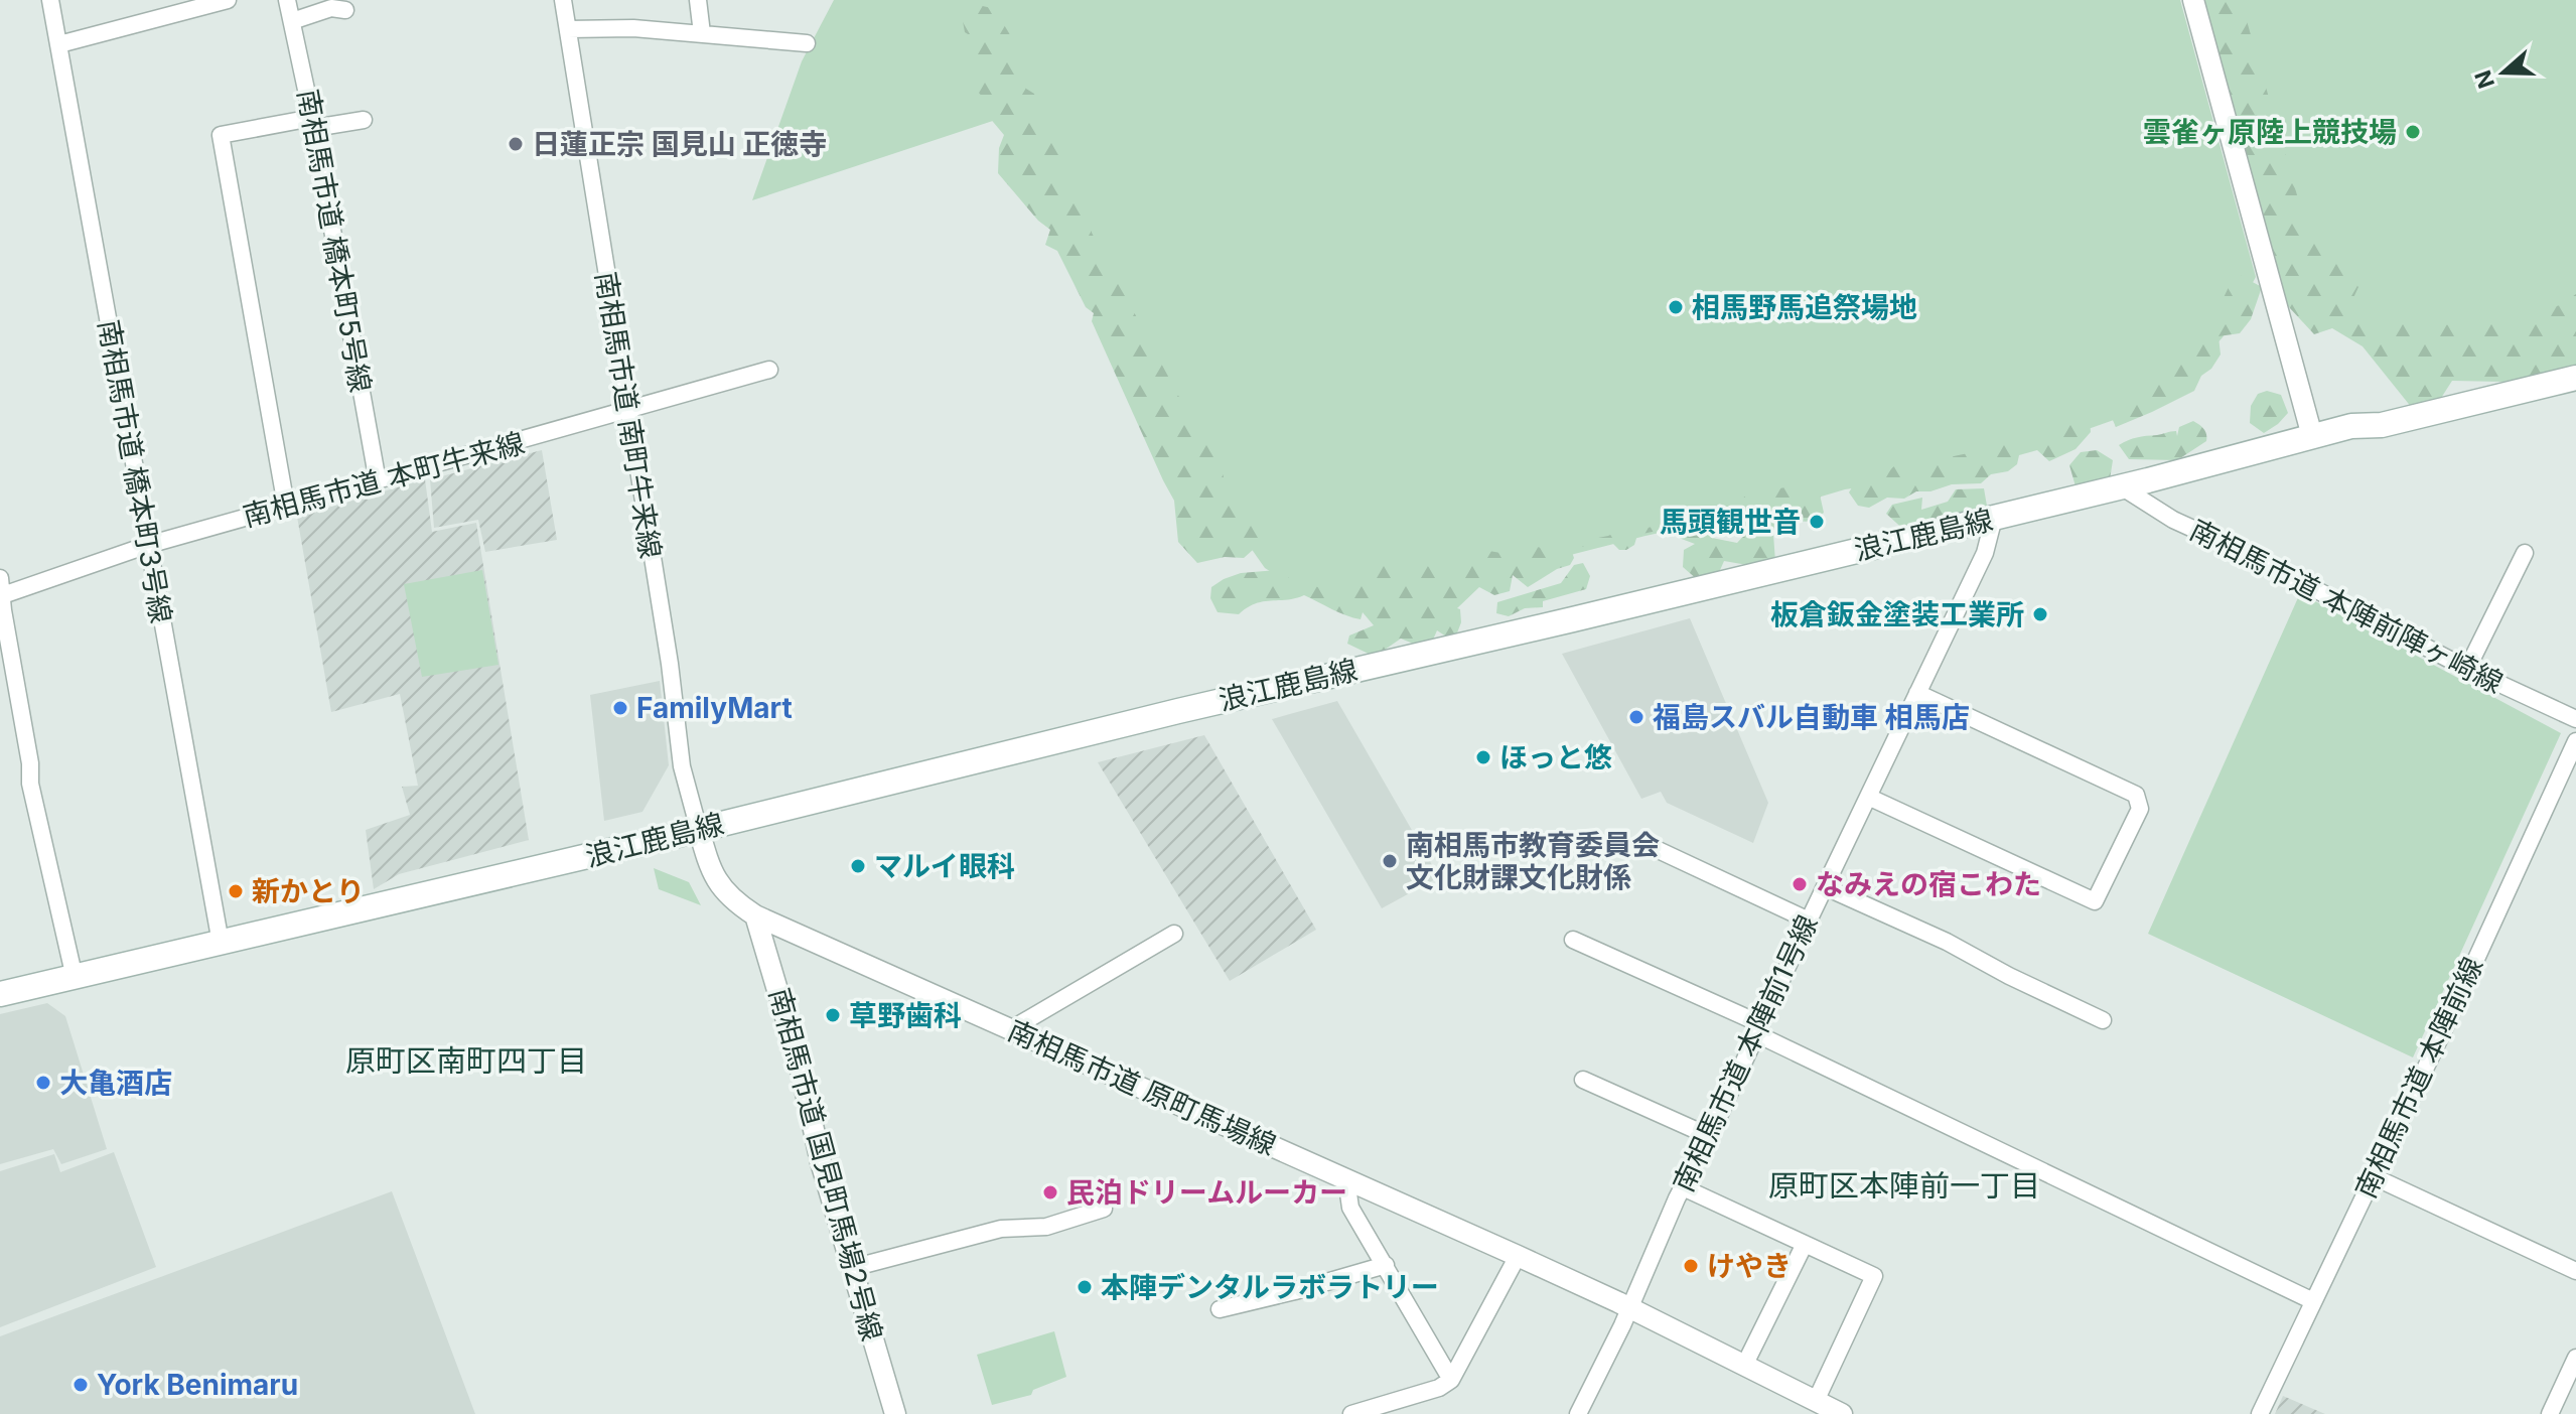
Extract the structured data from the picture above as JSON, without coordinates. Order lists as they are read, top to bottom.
{
  "streets": {
    "main road": ["浪江鹿島線"],
    "street": [
      "南相馬市道 橋本町5号線",
      "南相馬市道 南町牛来線",
      "南相馬市道 橋本町3号線",
      "南相馬市道 本町牛来線",
      "南相馬市道 本陣前陣ヶ崎線",
      "南相馬市道 本陣前1号線",
      "南相馬市道 本陣前線",
      "南相馬市道 原町馬場線",
      "南相馬市道 国見町馬場2号線"
    ]
  },
  "crossings": [
    ["南相馬市道 橋本町5号線", "南相馬市道 本町牛来線"],
    ["南相馬市道 南町牛来線", "南相馬市道 本町牛来線"],
    ["南相馬市道 南町牛来線", "浪江鹿島線"],
    ["南相馬市道 南町牛来線", "南相馬市道 原町馬場線"],
    ["南相馬市道 橋本町3号線", "南相馬市道 本町牛来線"],
    ["南相馬市道 橋本町3号線", "浪江鹿島線"],
    ["浪江鹿島線", "南相馬市道 本陣前陣ヶ崎線"],
    ["浪江鹿島線", "南相馬市道 本陣前1号線"],
    ["浪江鹿島線", "南相馬市道 原町馬場線"],
    ["南相馬市道 本陣前1号線", "南相馬市道 原町馬場線"],
    ["南相馬市道 原町馬場線", "南相馬市道 国見町馬場2号線"]
  ],
  "districts": ["原町区南町四丁目", "原町区本陣前一丁目"],
  "places": [
    "雲雀ヶ原陸上競技場",
    "日蓮正宗 国見山 正徳寺",
    "相馬野馬追祭場地",
    "馬頭観世音",
    "板倉鈑金塗装工業所",
    "FamilyMart",
    "福島スバル自動車 相馬店",
    "ほっと悠",
    "南相馬市教育委員会 文化財課文化財係",
    "マルイ眼科",
    "なみえの宿こわた",
    "新かとり",
    "草野歯科",
    "大亀酒店",
    "民泊ドリームルーカー",
    "けやき",
    "本陣デンタルラボラトリー",
    "York Benimaru"
  ],
  "north": "left"
}
